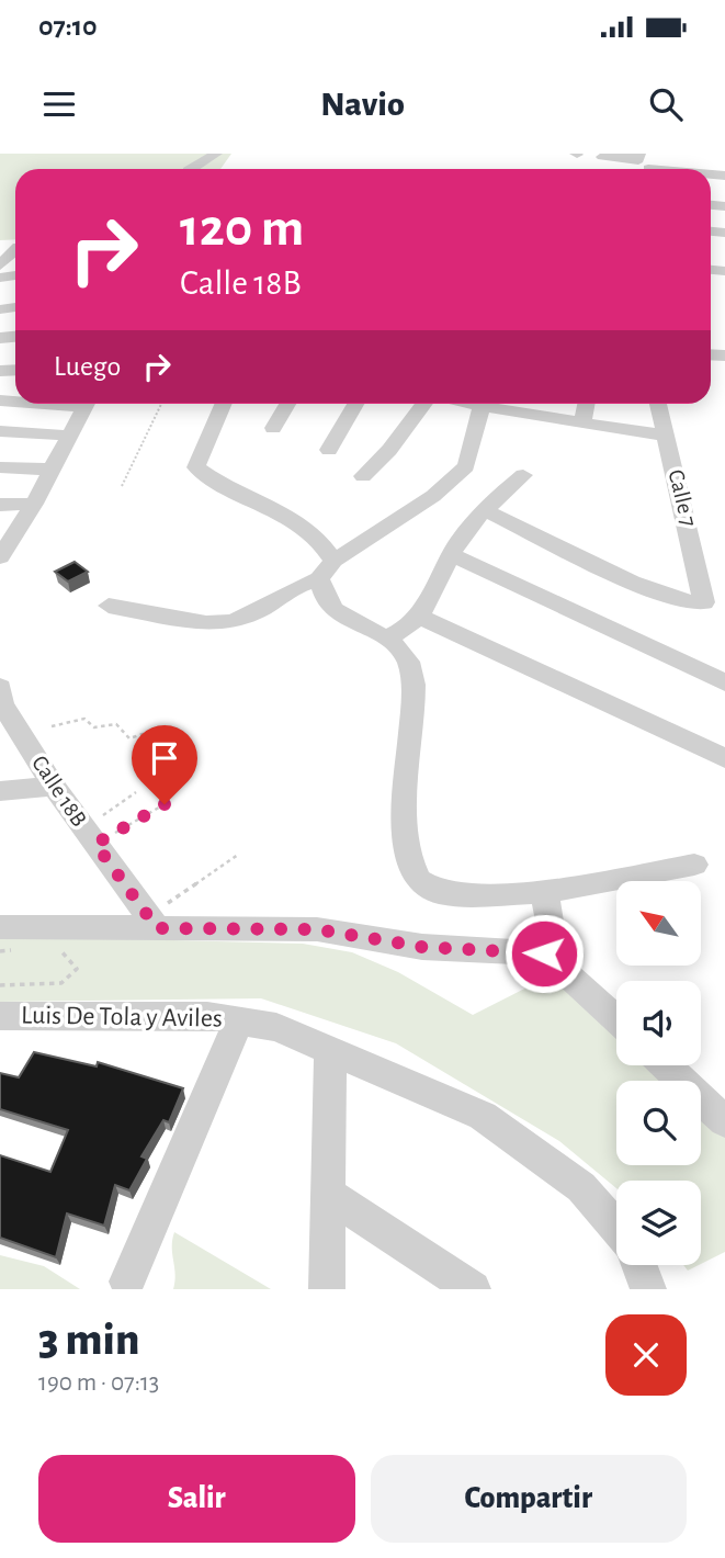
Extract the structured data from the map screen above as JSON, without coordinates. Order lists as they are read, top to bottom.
{
  "streets": {
    "street": ["Calle 7", "Calle 18B", "Luis De Tola y Aviles"]
  },
  "north": "top left",
  "page": {
    "status": "07:10",
    "header": "Navio",
    "turn": ["120 m", "Calle 18B"],
    "then": "Luego",
    "heading": ["3 min", "190 m · 07:13"],
    "buttons": ["Salir", "Compartir"]
  }
}
